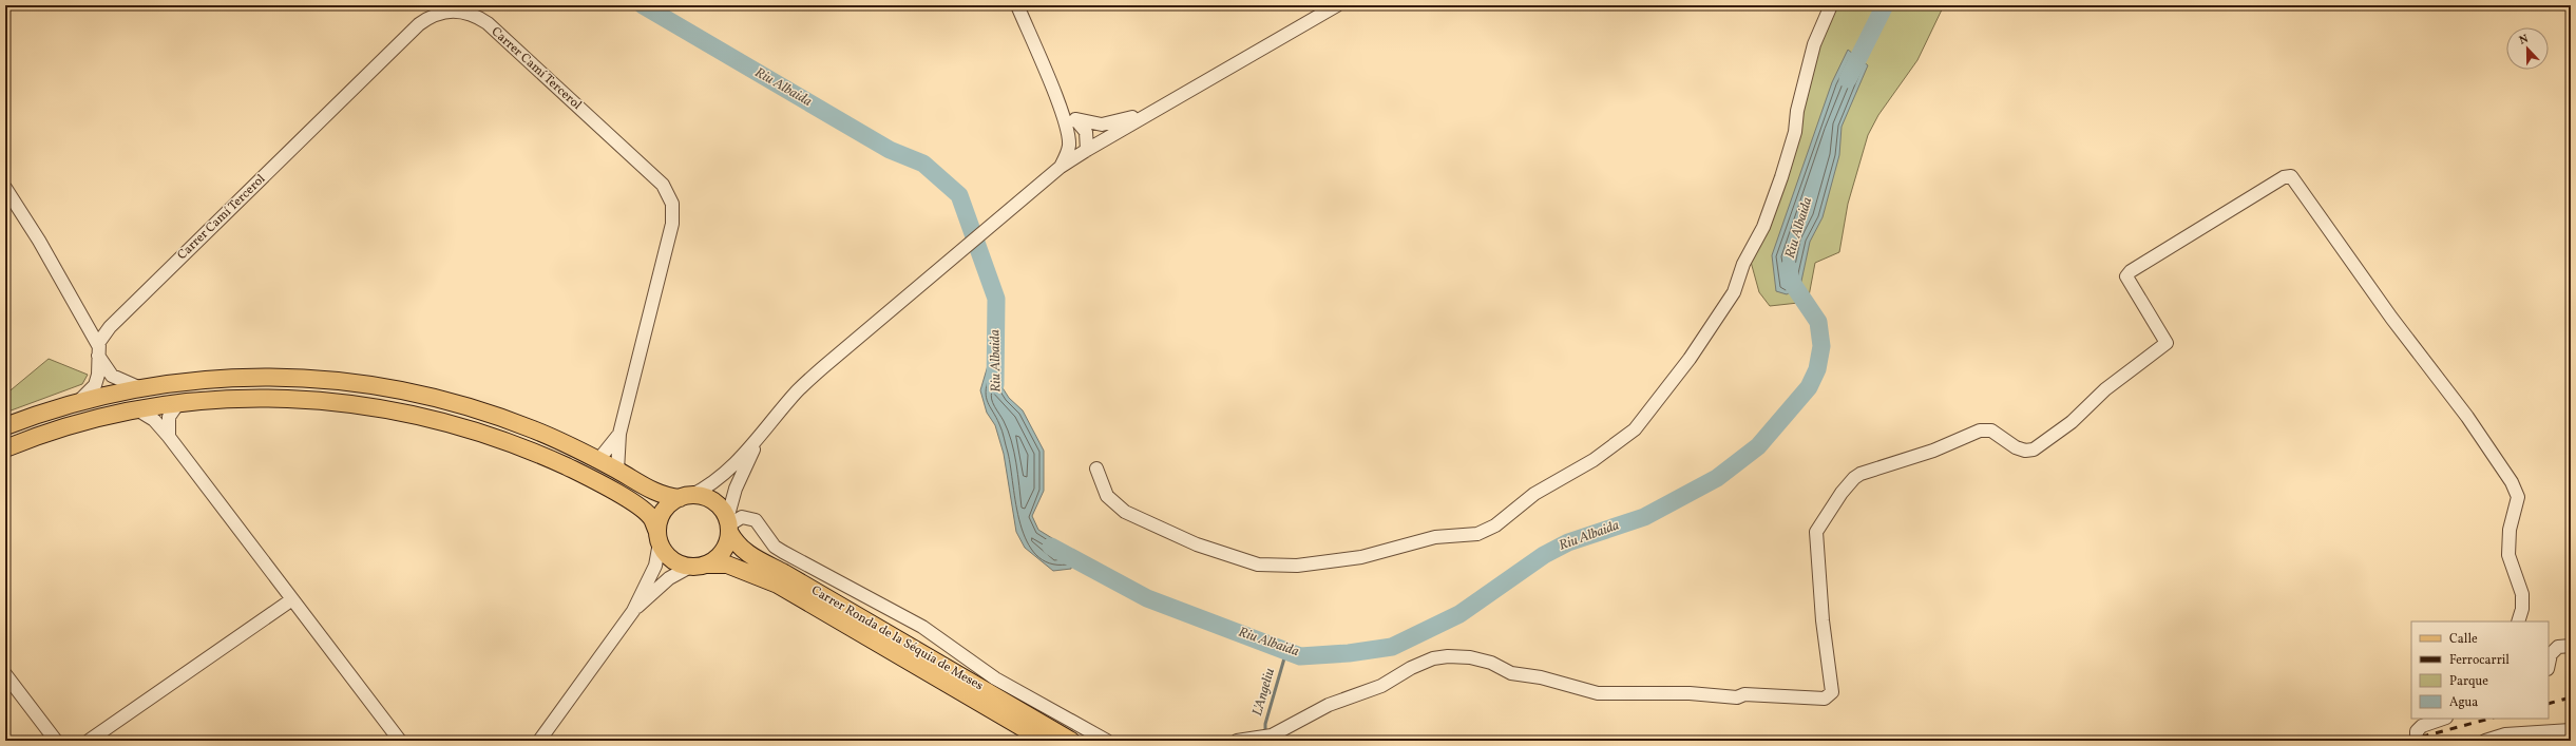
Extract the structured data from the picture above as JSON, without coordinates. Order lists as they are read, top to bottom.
{
  "streets": {
    "main road": ["Carrer Ronda de la Séquia de Meses"],
    "street": ["Carrer Camí Tercerol"]
  },
  "water": ["Riu Albaida", "L'Angeliu"],
  "legend": [
    "Calle",
    "Ferrocarril",
    "Parque",
    "Agua"
  ],
  "north": "top"
}
